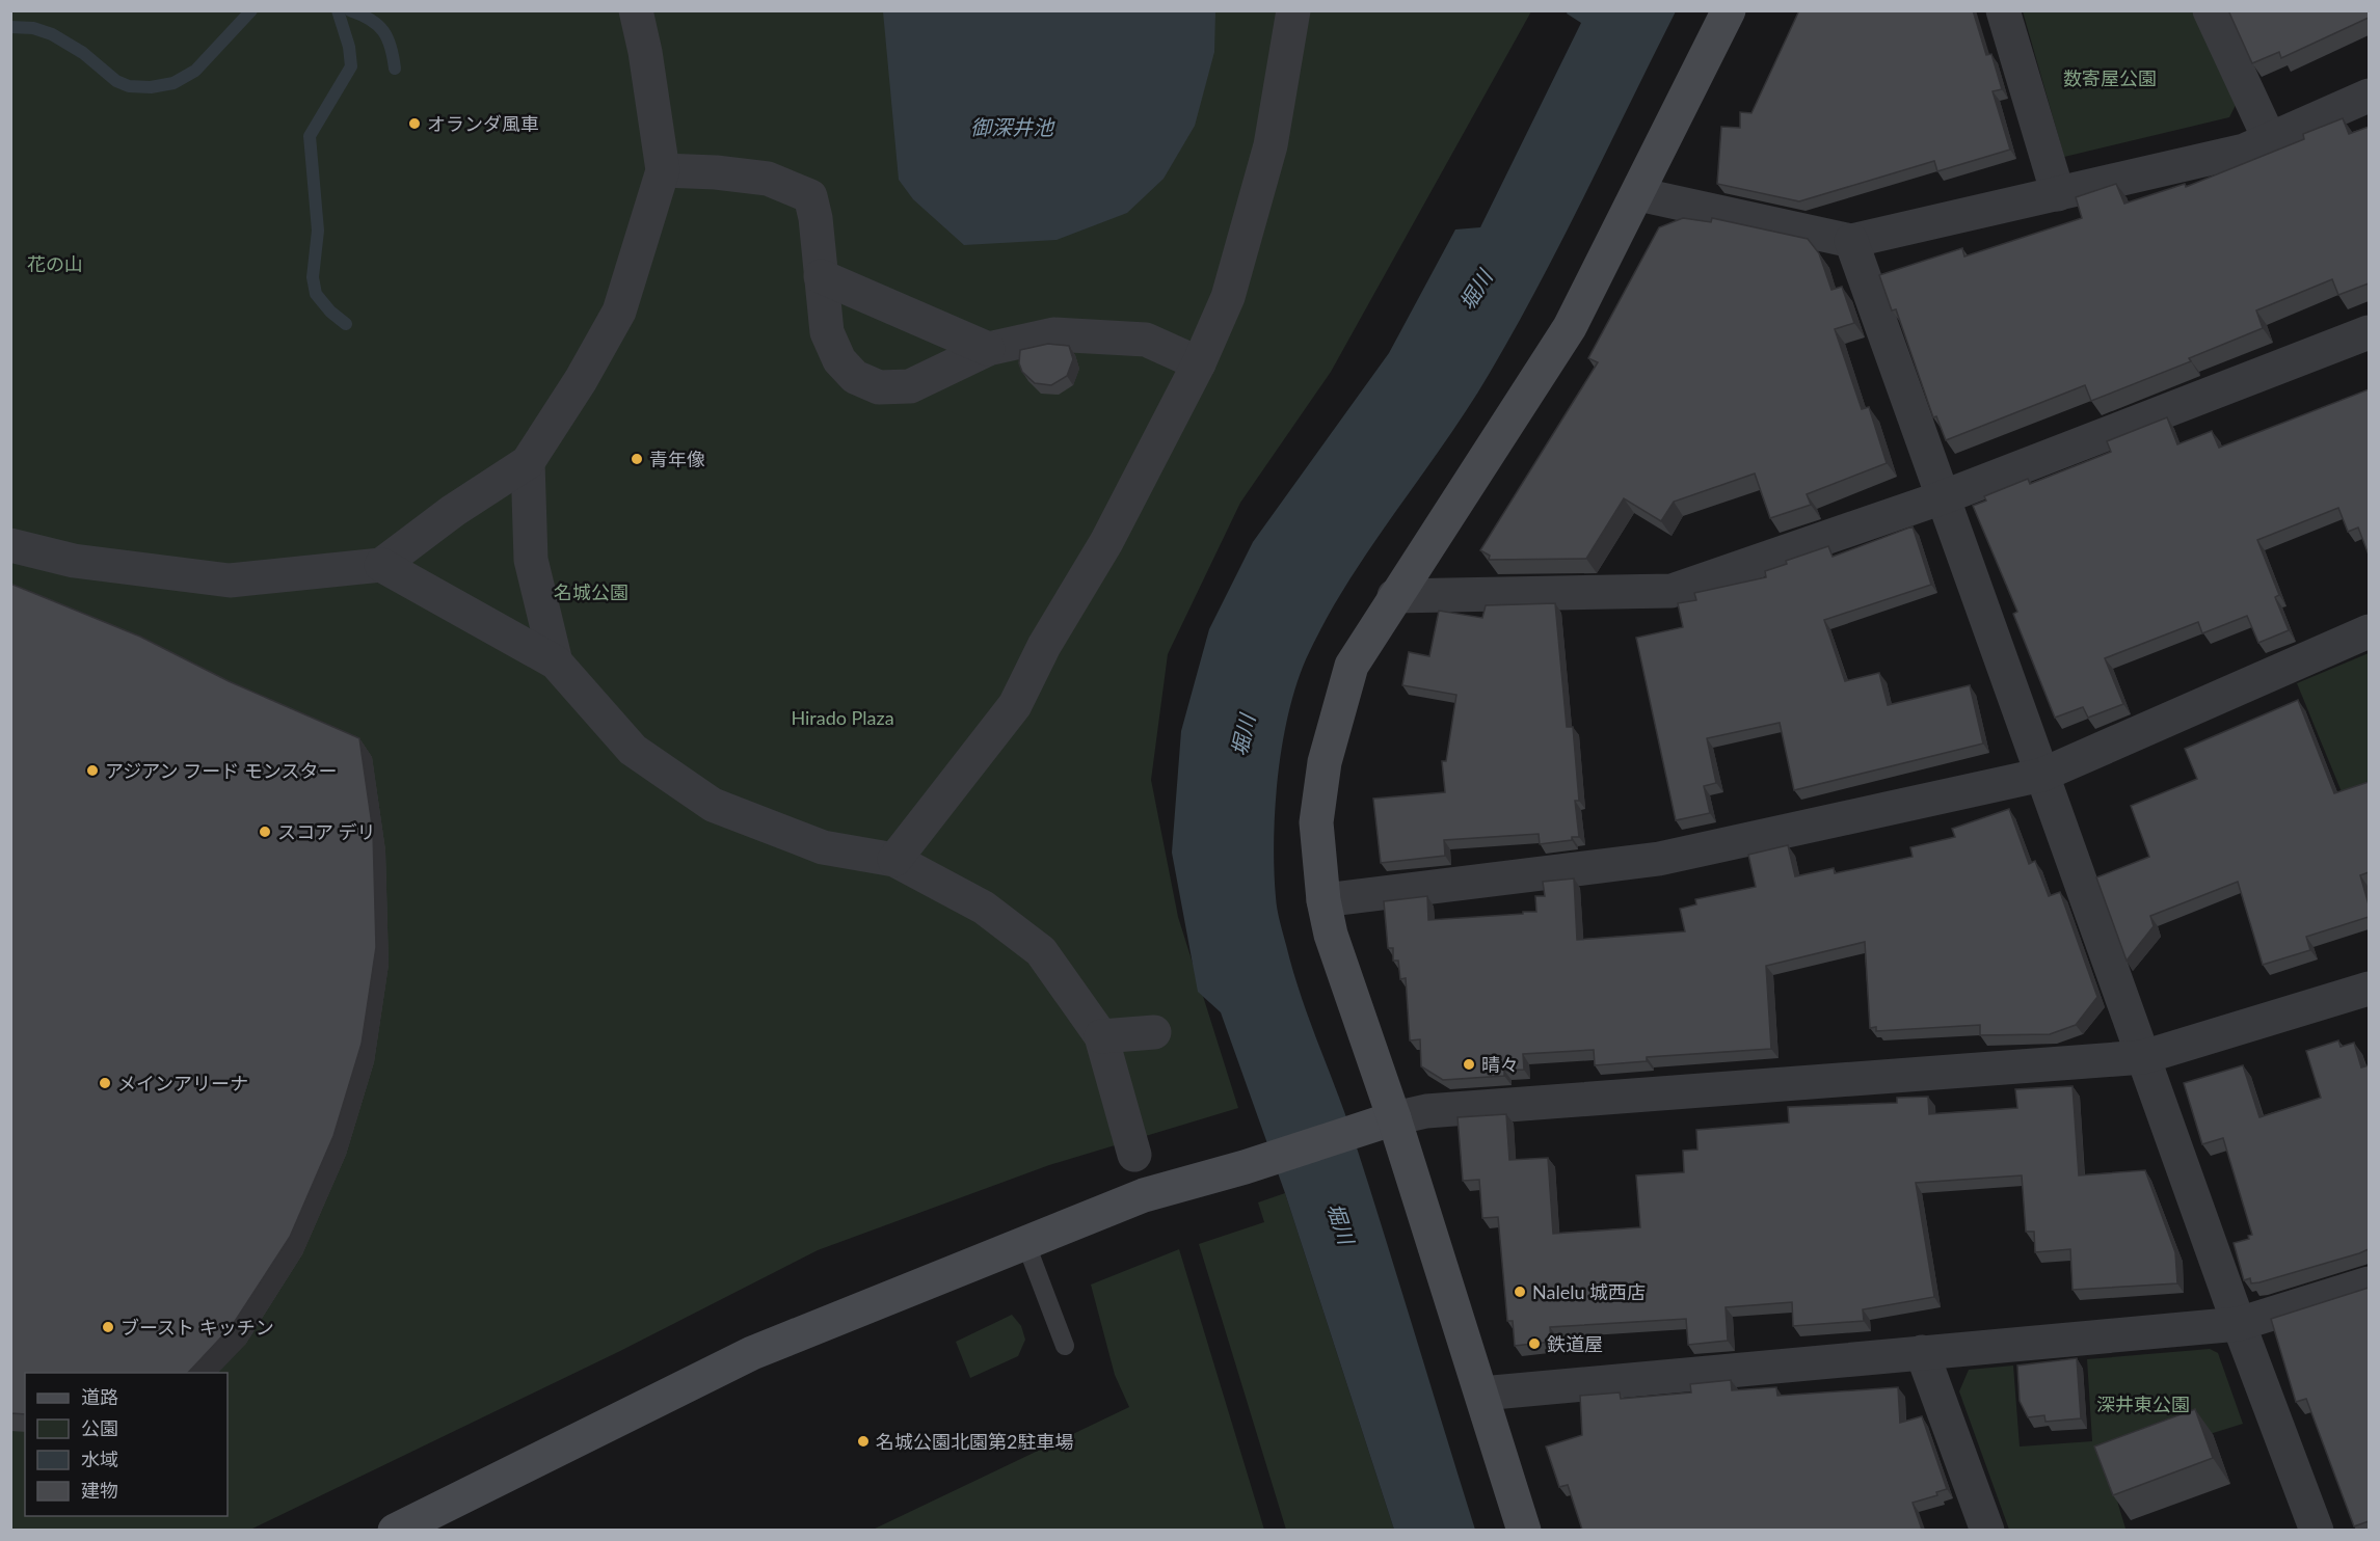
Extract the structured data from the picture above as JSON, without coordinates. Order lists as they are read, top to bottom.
{
  "water": ["御深井池", "堀川"],
  "parks": [
    "数寄屋公園",
    "花の山",
    "名城公園",
    "Hirado Plaza",
    "深井東公園"
  ],
  "places": [
    "オランダ風車",
    "青年像",
    "アジアン フード モンスター",
    "スコア デリ",
    "晴々",
    "メインアリーナ",
    "Nalelu 城西店",
    "ブースト キッチン",
    "鉄道屋",
    "名城公園北園第2駐車場"
  ],
  "legend": [
    "道路",
    "公園",
    "水域",
    "建物"
  ]
}
